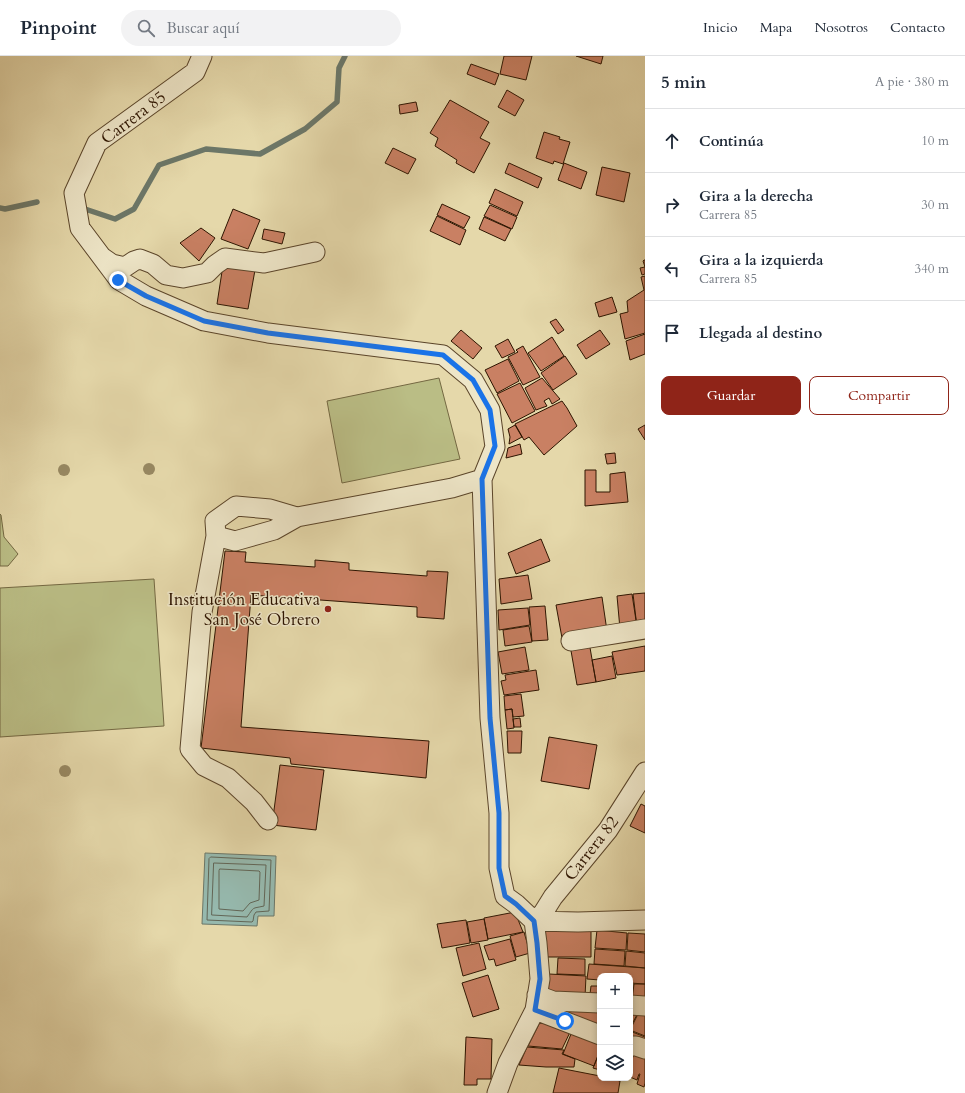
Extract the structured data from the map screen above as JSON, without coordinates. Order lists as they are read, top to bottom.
{
  "streets": {
    "street": ["Carrera 85", "Carrera 82"]
  },
  "crossings": [
    ["Carrera 85", "Carrera 82"]
  ],
  "places": ["Institución Educativa San José Obrero"],
  "page": {
    "header": "Pinpoint",
    "search": "Buscar aquí",
    "nav": [
      "Inicio",
      "Mapa",
      "Nosotros",
      "Contacto"
    ],
    "heading": ["5 min", "A pie · 380 m"],
    "list": [
      ["Continúa", "10 m"],
      ["Gira a la derecha", "Carrera 85", "30 m"],
      ["Gira a la izquierda", "Carrera 85", "340 m"],
      "Llegada al destino"
    ],
    "buttons": ["Guardar", "Compartir"],
    "map_buttons": ["+", "−"]
  }
}
